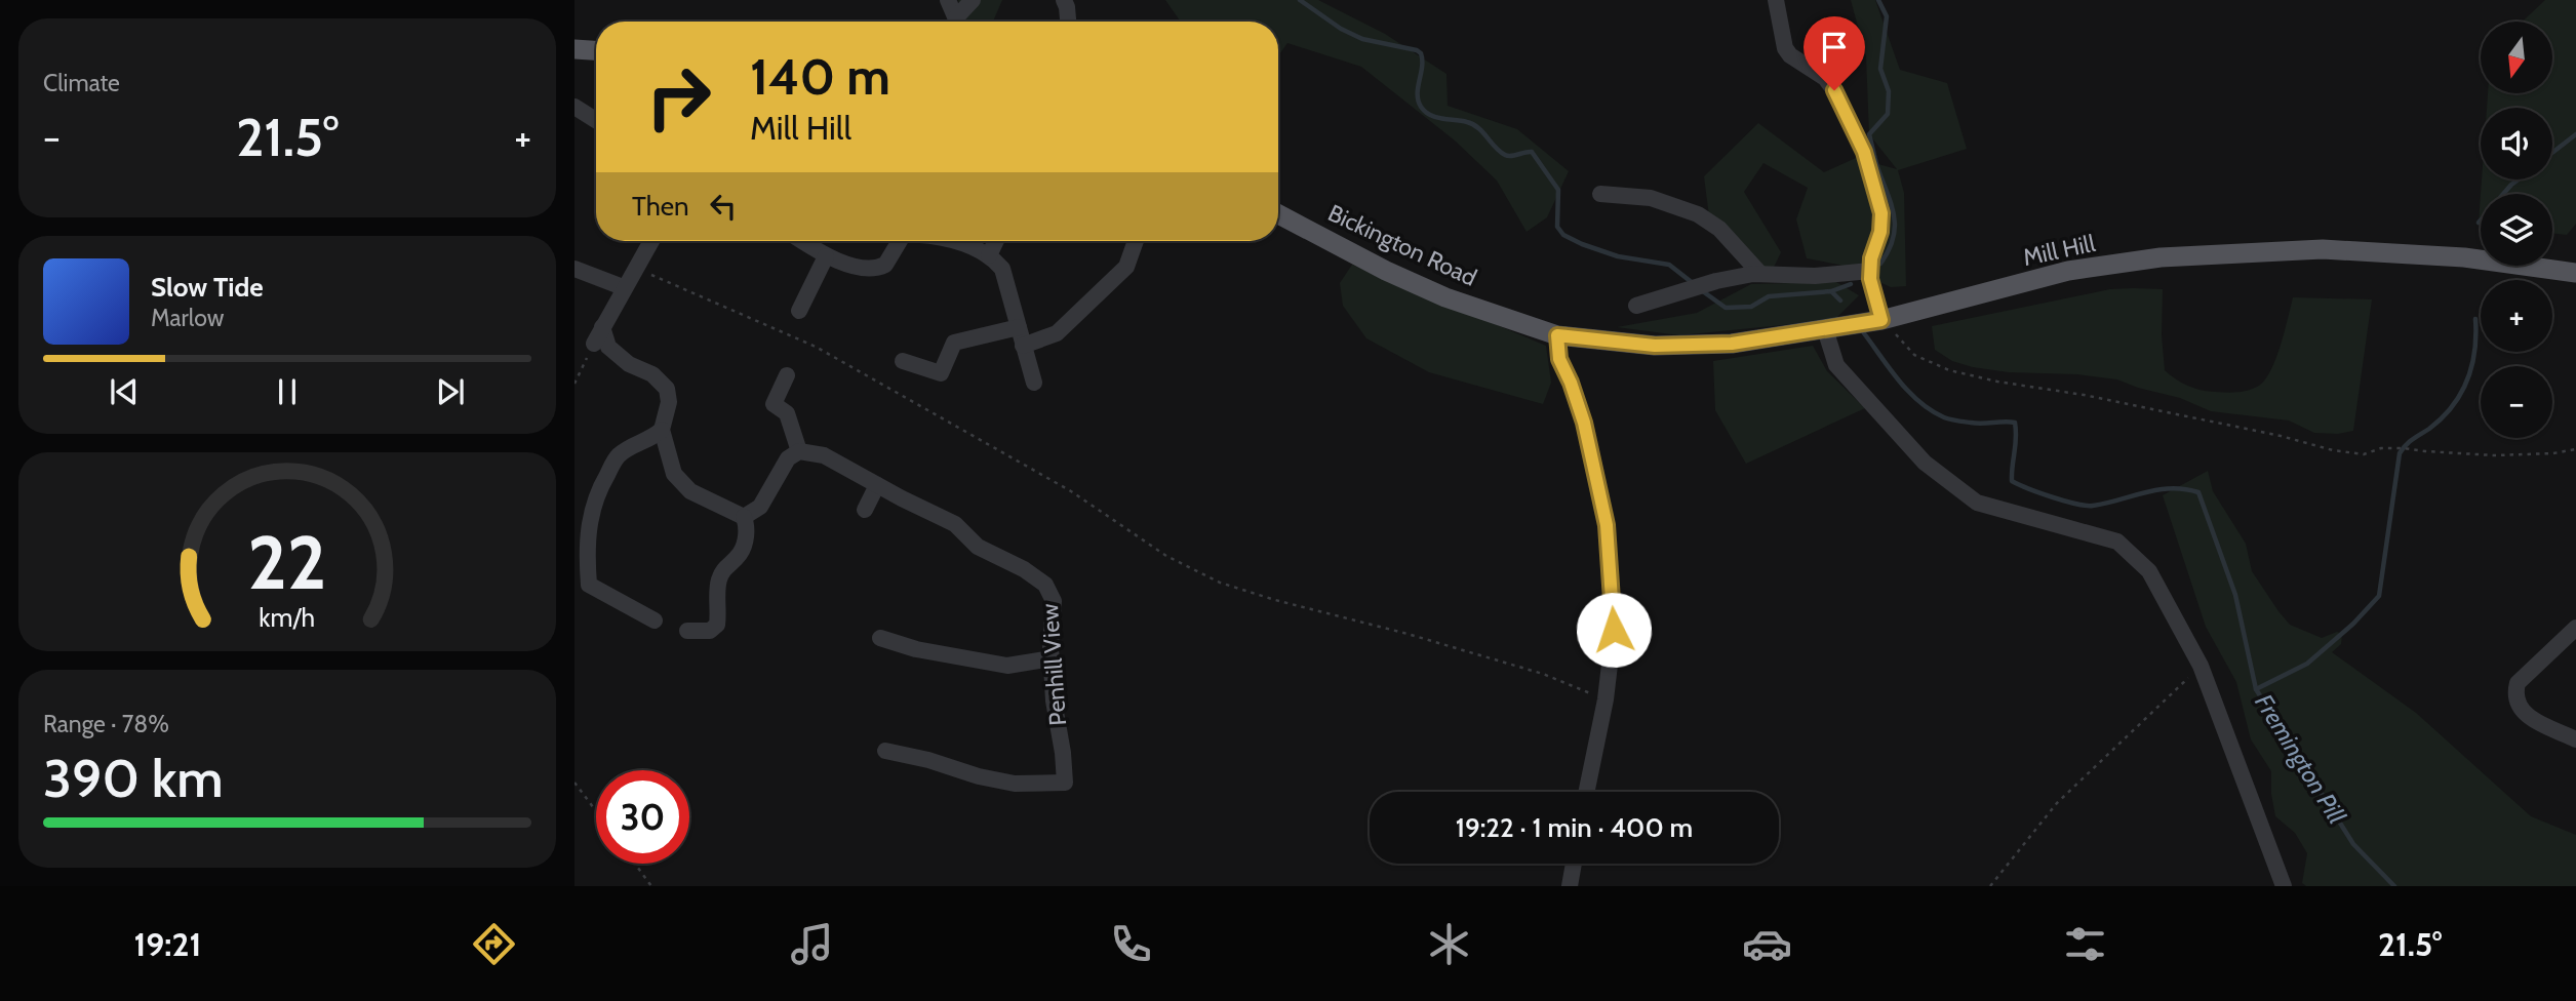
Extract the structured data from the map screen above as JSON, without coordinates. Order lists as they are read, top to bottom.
{
  "streets": {
    "main road": ["Bickington Road", "Mill Hill"],
    "street": ["Penhill View"]
  },
  "crossings": [
    ["Bickington Road", "Mill Hill"]
  ],
  "water": ["Fremington Pill"],
  "north": "bottom",
  "page": {
    "tile": [
      "Climate",
      ["Range · 78%", "390 km"]
    ],
    "map_buttons": ["+", "−"],
    "turn": ["140 m", "Mill Hill"],
    "heat": ["−", "21.5°", "+"],
    "then": "Then",
    "song": ["Slow Tide", "Marlow"],
    "limit": "30",
    "trip": "19:22 · 1 min · 400 m",
    "tabs": ["19:21", "21.5°"],
    "gauge": ["22", "km/h"]
  }
}
